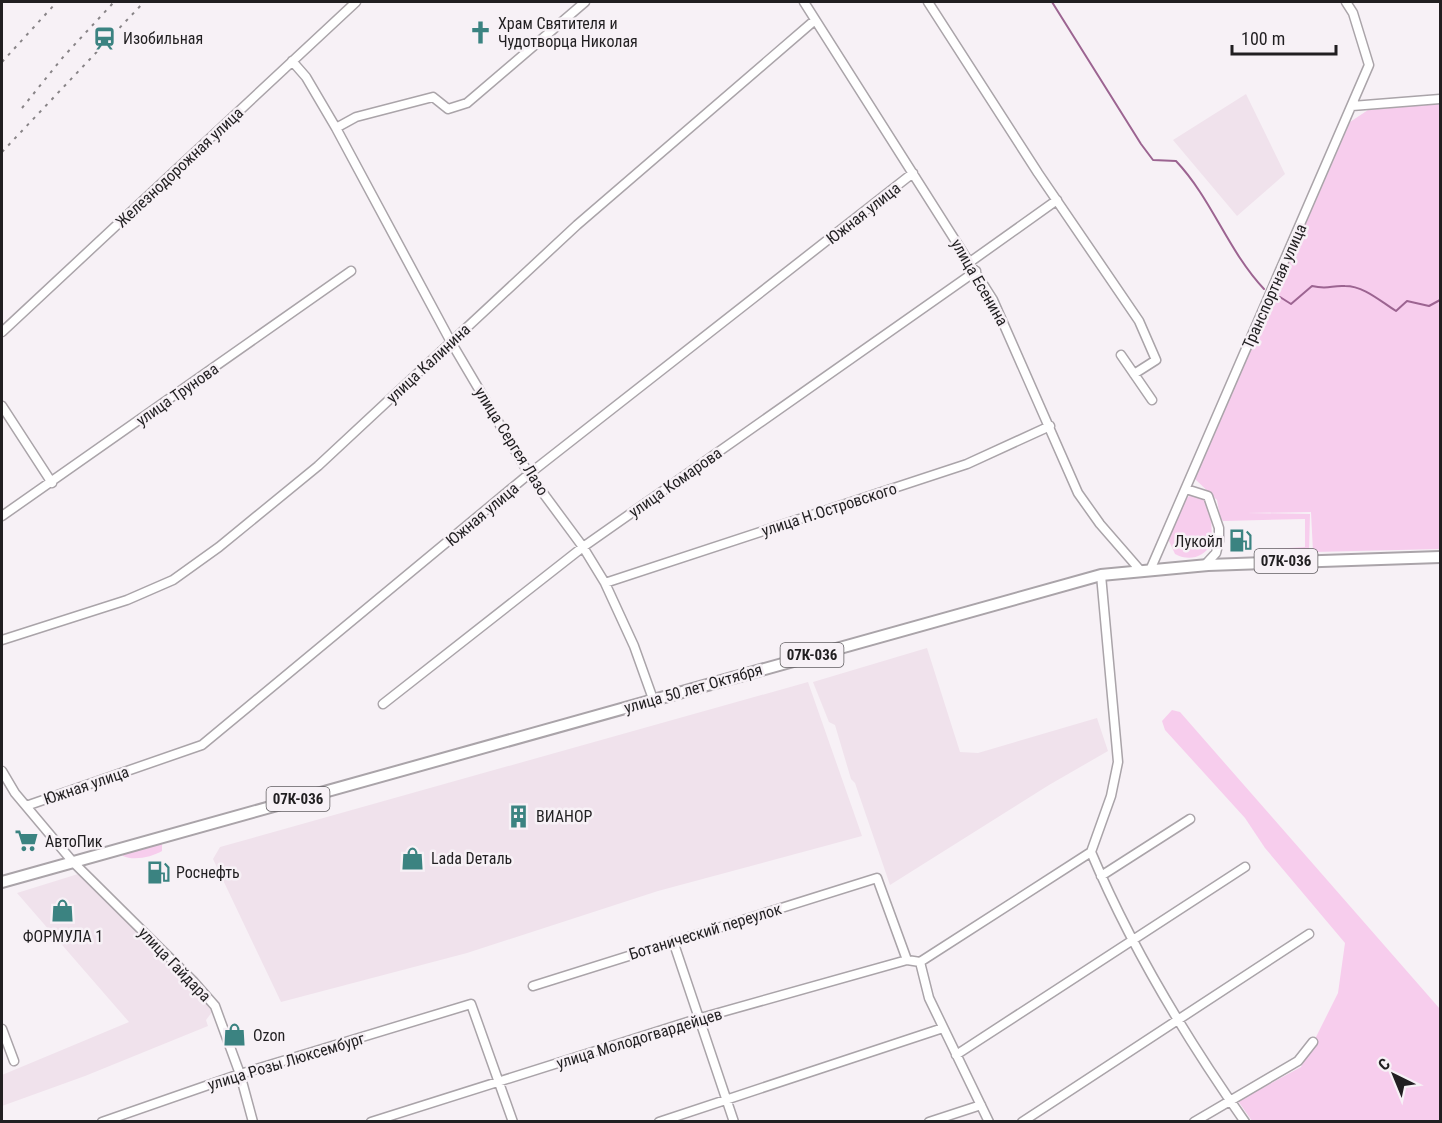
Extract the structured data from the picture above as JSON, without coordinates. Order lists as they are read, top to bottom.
{
  "streets": {
    "main road": ["07К-036", "улица 50 лет Октября"],
    "street": [
      "Железнодорожная улица",
      "Южная улица",
      "улица Есенина",
      "Транспортная улица",
      "улица Калинина",
      "улица Трунова",
      "улица Сергея Лазо",
      "улица Комарова",
      "улица Н.Островского",
      "Ботанический переулок",
      "улица Гайдара",
      "улица Молодогвардейцев",
      "улица Розы Люксембург"
    ]
  },
  "crossings": [
    ["Железнодорожная улица", "улица Сергея Лазо"],
    ["Южная улица", "улица Есенина"],
    ["Южная улица", "улица Сергея Лазо"],
    ["Южная улица", "улица Гайдара"],
    ["улица Есенина", "Транспортная улица"],
    ["улица Есенина", "улица Калинина"],
    ["улица Есенина", "улица Комарова"],
    ["улица Есенина", "улица Н.Островского"],
    ["улица Есенина", "улица 50 лет Октября"],
    ["Транспортная улица", "улица 50 лет Октября"],
    ["улица Калинина", "улица Сергея Лазо"],
    ["улица Сергея Лазо", "улица Комарова"],
    ["улица Сергея Лазо", "улица Н.Островского"],
    ["улица Сергея Лазо", "улица 50 лет Октября"],
    ["улица 50 лет Октября", "улица Гайдара"],
    ["Ботанический переулок", "улица Молодогвардейцев"],
    ["улица Гайдара", "улица Розы Люксембург"],
    ["улица Молодогвардейцев", "улица Розы Люксембург"]
  ],
  "places": {
    "church": ["Храм Святителя и Чудотворца Николая"],
    "station": ["Изобильная"],
    "fuel station": ["Лукойл", "Роснефть"],
    "building": ["ВИАНОР"],
    "supermarket": ["АвтоПик"],
    "shop": ["Lada Dеталь", "ФОРМУЛА 1", "Ozon"]
  },
  "scale_bar": "100 m",
  "north": "top left"
}
